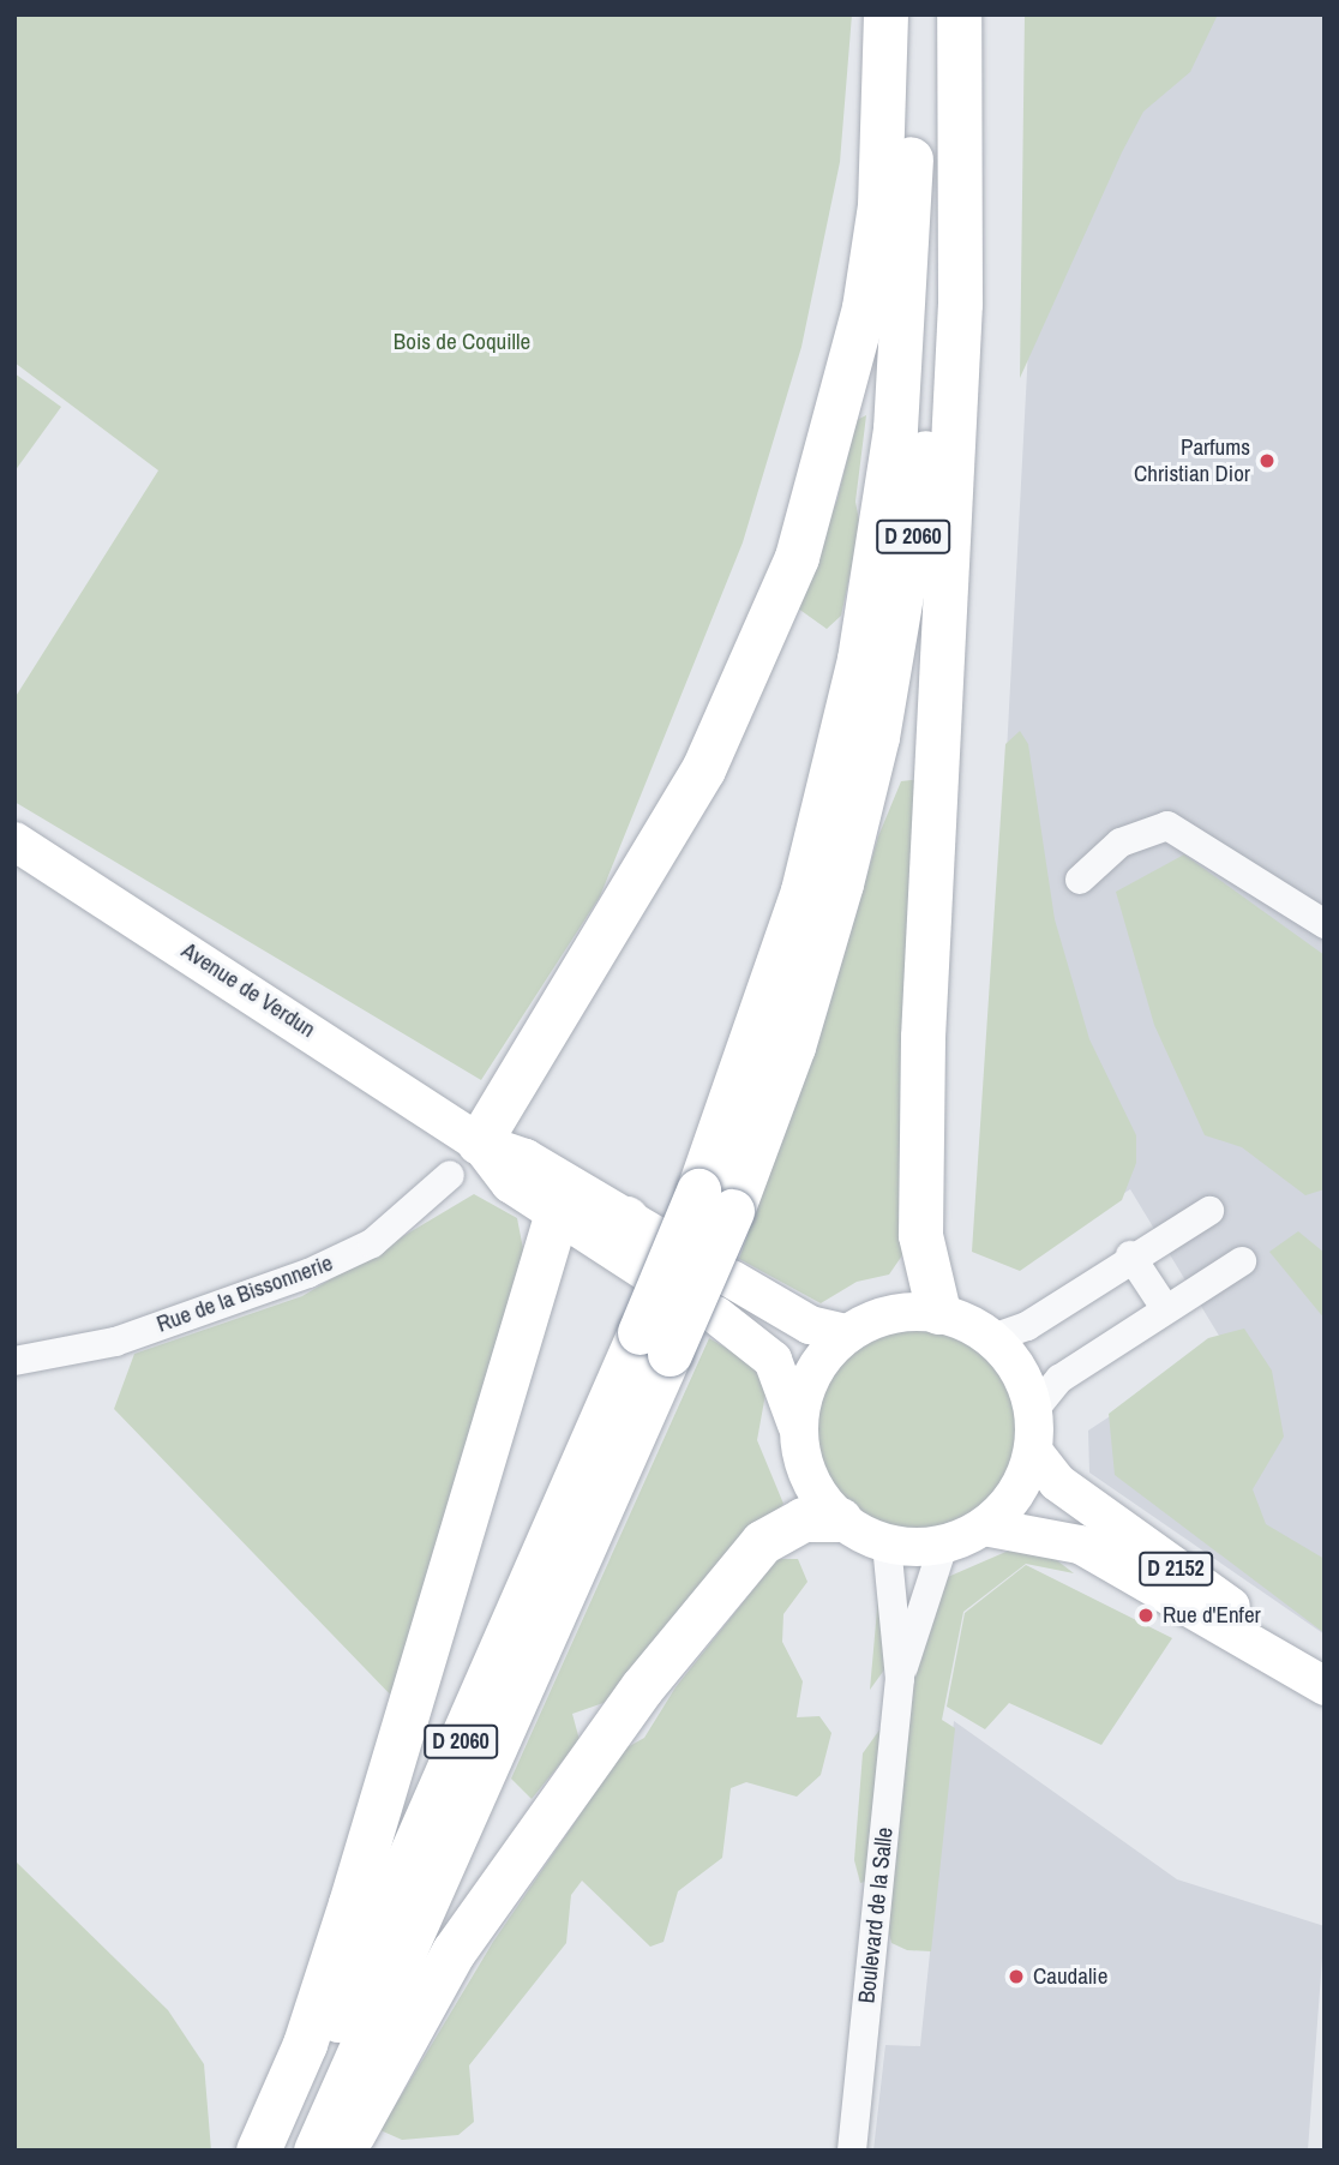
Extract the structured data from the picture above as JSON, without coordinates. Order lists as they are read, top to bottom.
{
  "streets": {
    "highway": ["D 2060"],
    "main road": ["Avenue de Verdun", "D 2152"],
    "street": ["Rue de la Bissonnerie", "Boulevard de la Salle"]
  },
  "crossings": [
    ["D 2152", "Boulevard de la Salle"]
  ],
  "parks": ["Bois de Coquille"],
  "places": ["Parfums Christian Dior", "Rue d'Enfer", "Caudalie"]
}
